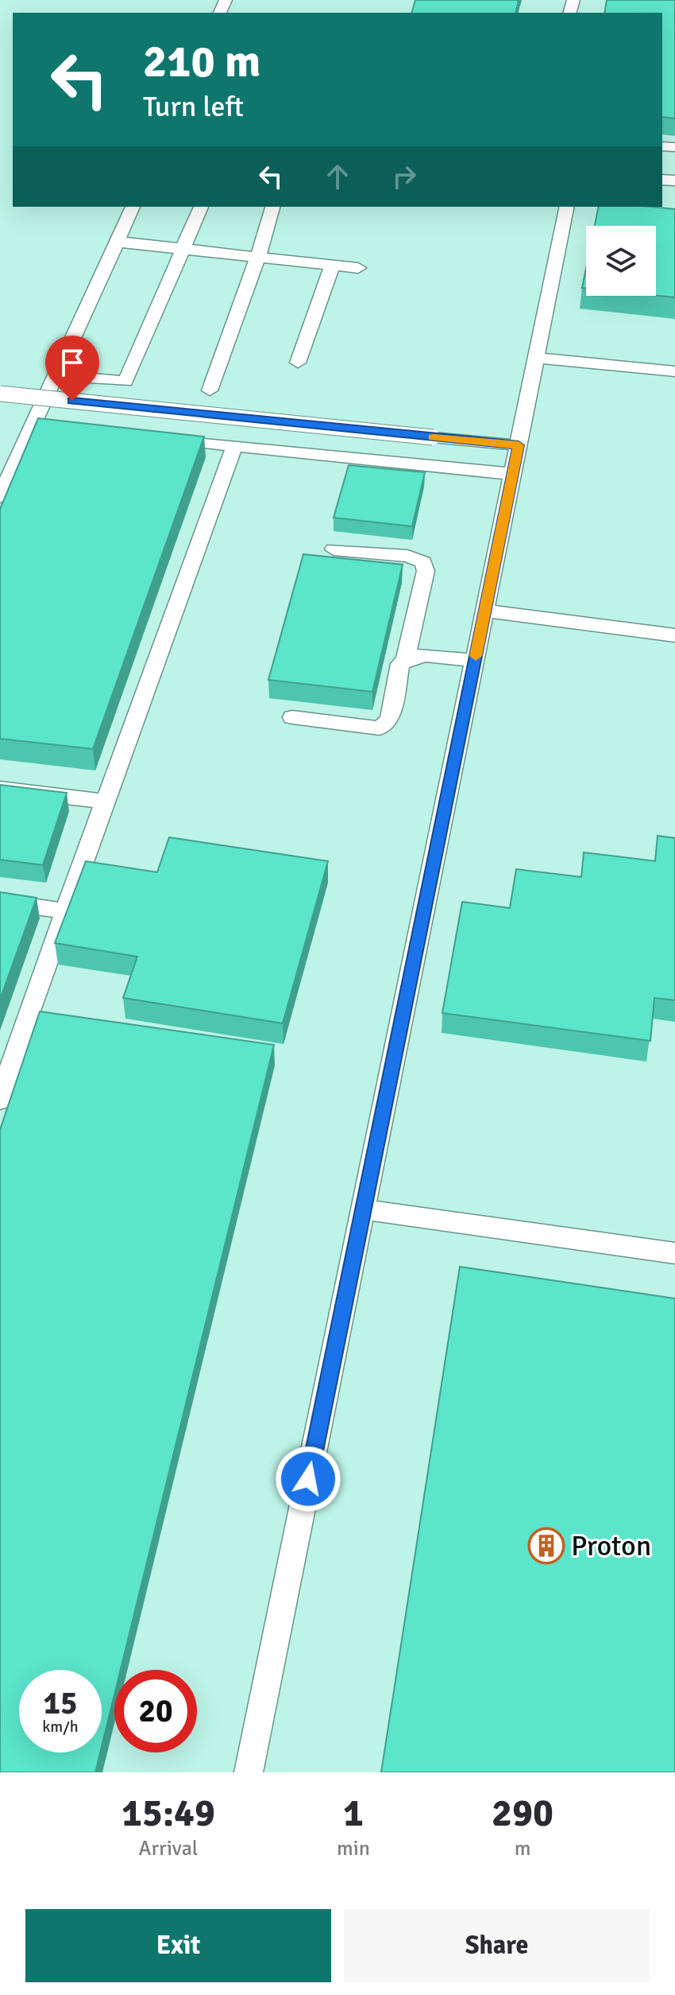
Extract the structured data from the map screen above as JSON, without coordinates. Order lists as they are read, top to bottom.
{
  "places": {
    "building": ["Proton"]
  },
  "page": {
    "turn": ["210 m", "Turn left"],
    "speed": "15 km/h",
    "limit": "20",
    "eta": [
      "15:49",
      "Arrival",
      "1",
      "min",
      "290",
      "m"
    ],
    "buttons": ["Exit", "Share"]
  }
}
